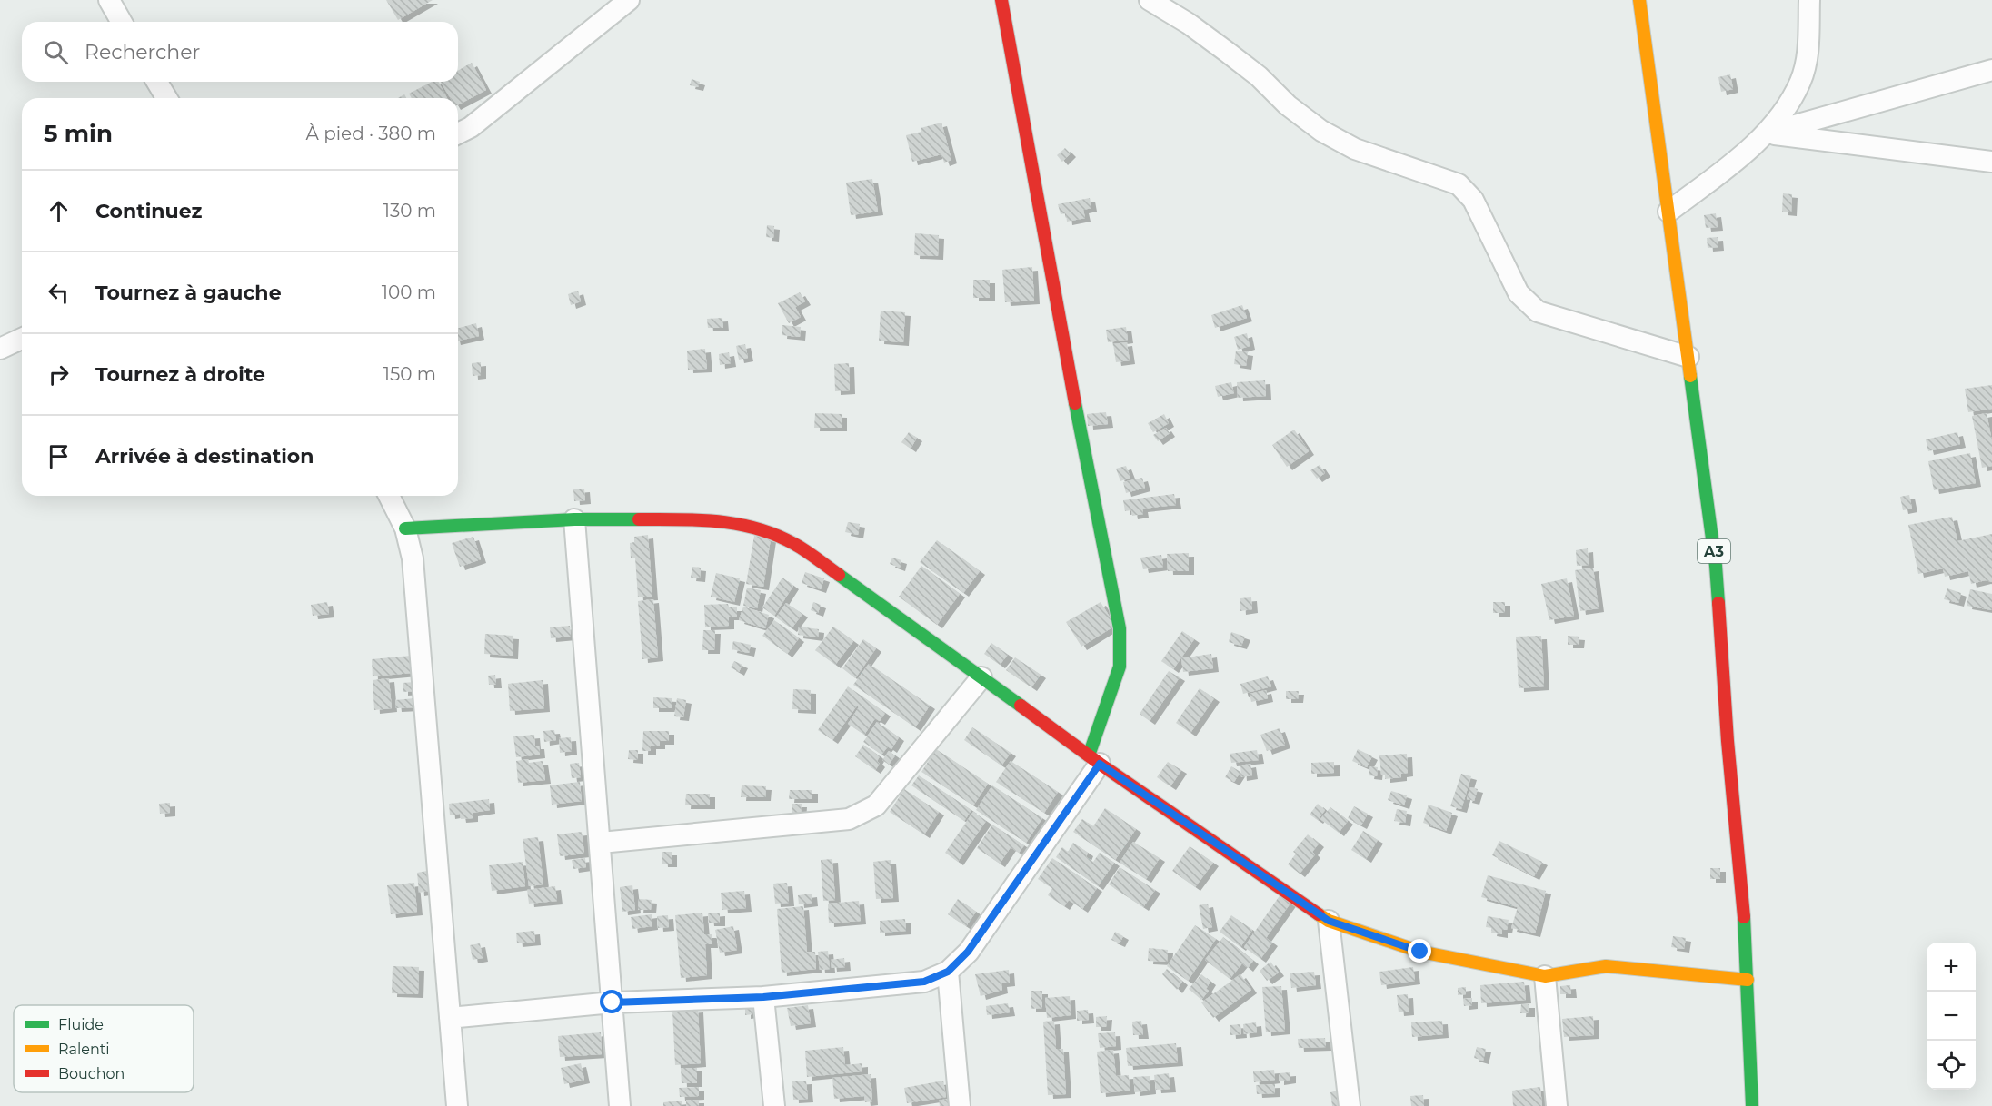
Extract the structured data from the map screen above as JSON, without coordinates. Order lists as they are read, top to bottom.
{
  "streets": {
    "main road": ["A3"]
  },
  "legend": ["Fluide", "Ralenti", "Bouchon"],
  "page": {
    "search": "Rechercher",
    "heading": ["5 min", "À pied · 380 m"],
    "list": [
      ["Continuez", "130 m"],
      ["Tournez à gauche", "100 m"],
      ["Tournez à droite", "150 m"],
      "Arrivée à destination"
    ],
    "map_buttons": ["+", "−"]
  }
}
